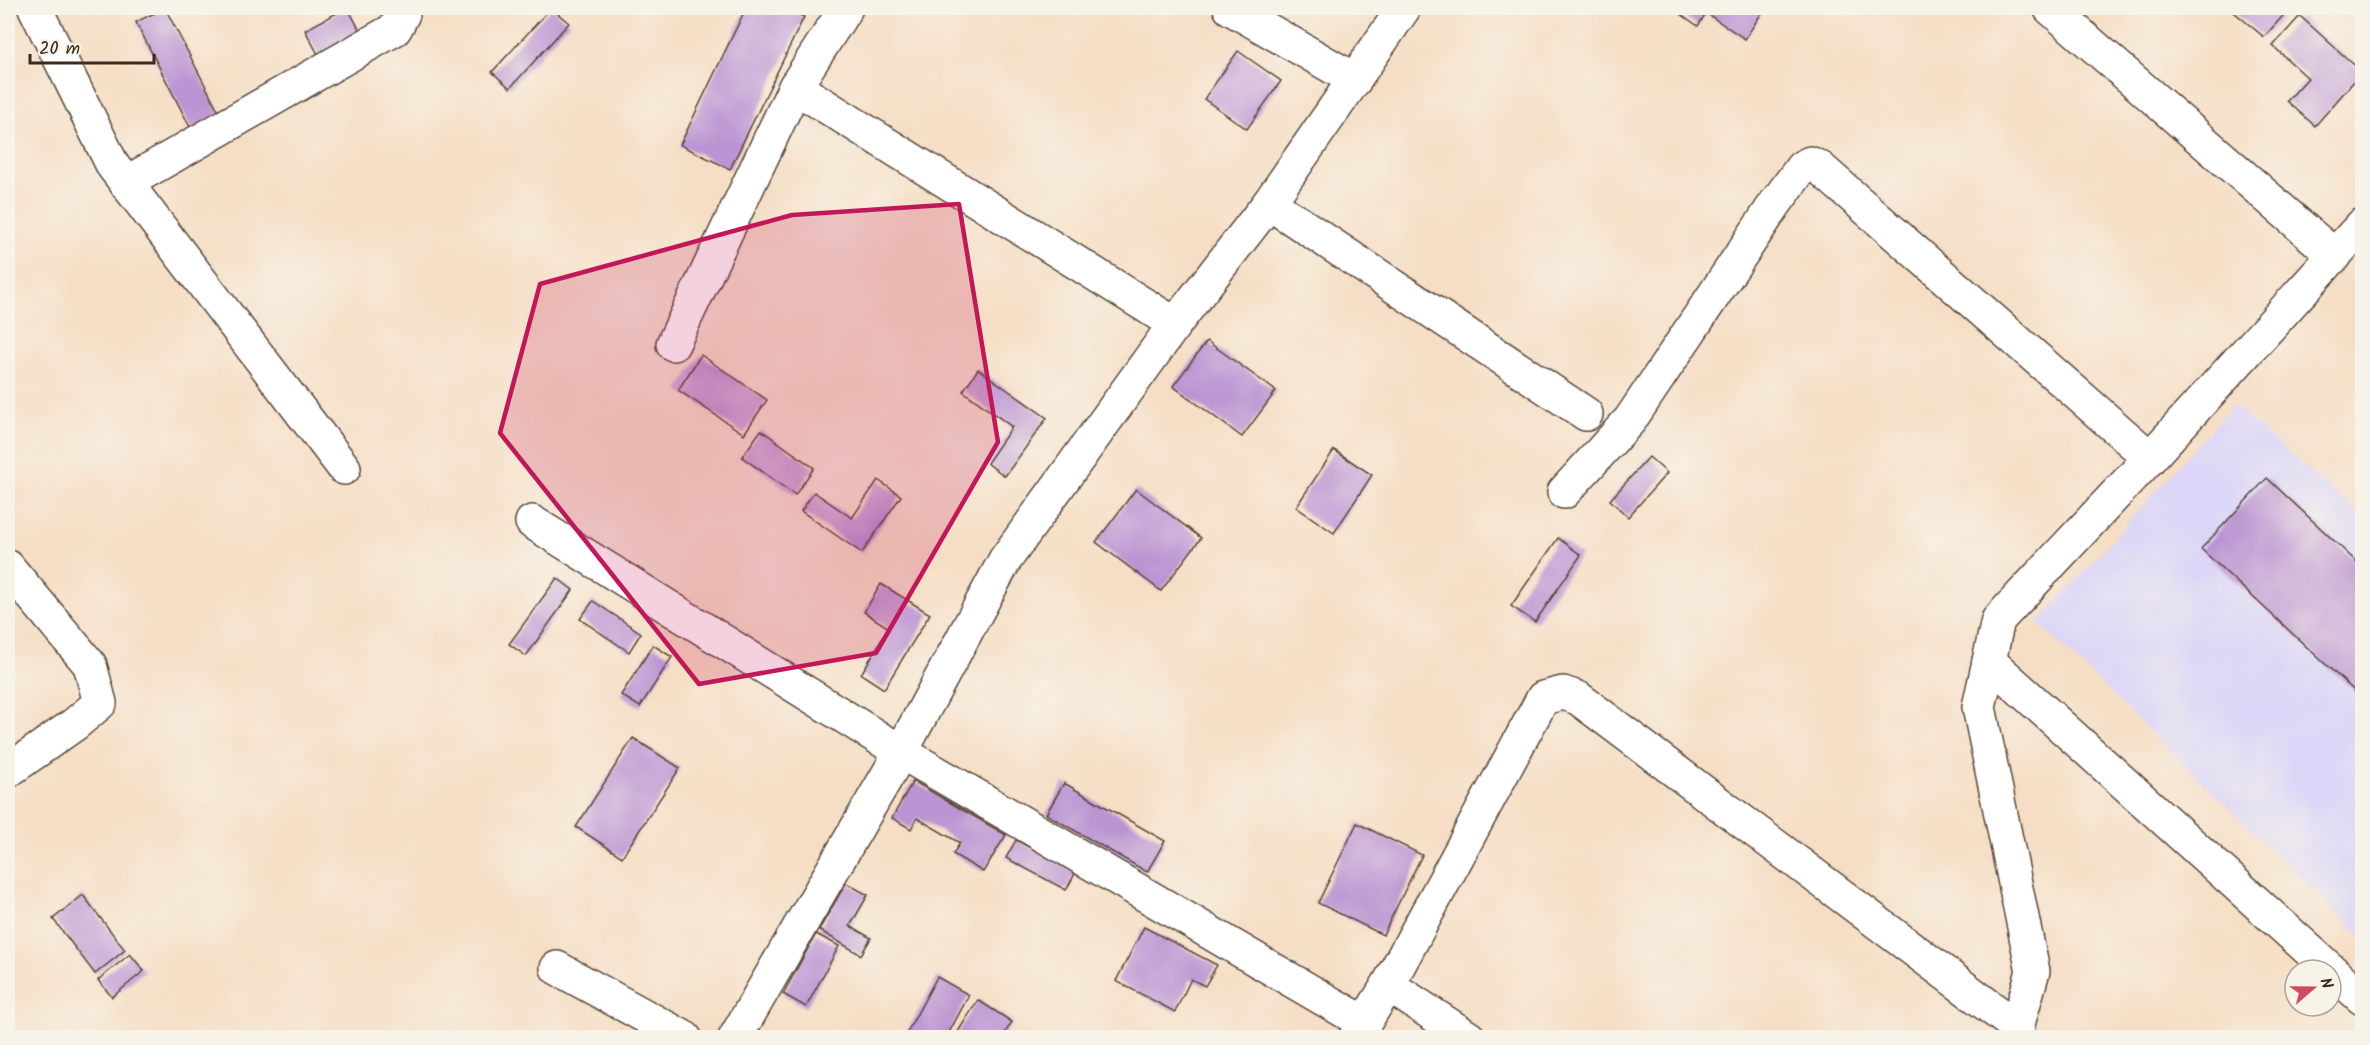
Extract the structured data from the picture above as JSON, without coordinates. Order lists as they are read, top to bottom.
{
  "scale_bar": "20 m",
  "north": "right"
}
